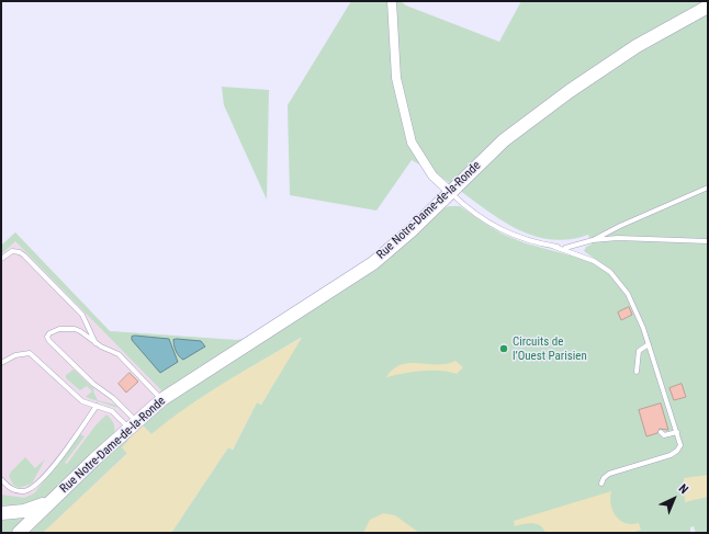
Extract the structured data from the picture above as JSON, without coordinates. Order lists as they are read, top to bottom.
{
  "streets": {
    "main road": ["Rue Notre-Dame-de-la-Ronde"]
  },
  "places": ["Circuits de l’Ouest Parisien"],
  "north": "top right"
}
